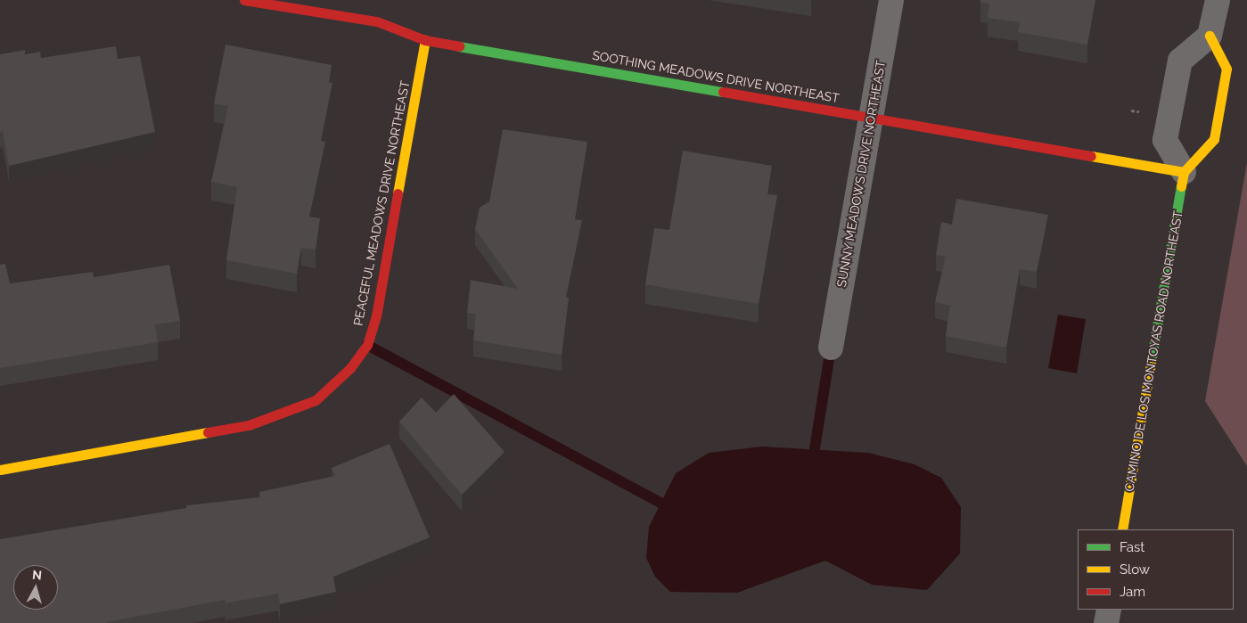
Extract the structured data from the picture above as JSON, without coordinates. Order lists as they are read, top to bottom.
{
  "streets": {
    "street": [
      "SOOTHING MEADOWS DRIVE NORTHEAST",
      "SUNNY MEADOWS DRIVE NORTHEAST",
      "PEACEFUL MEADOWS DRIVE NORTHEAST",
      "CAMINO DE LOS MONTOYAS ROAD NORTHEAST"
    ]
  },
  "crossings": [
    ["SOOTHING MEADOWS DRIVE NORTHEAST", "SUNNY MEADOWS DRIVE NORTHEAST"],
    ["SOOTHING MEADOWS DRIVE NORTHEAST", "PEACEFUL MEADOWS DRIVE NORTHEAST"],
    ["SOOTHING MEADOWS DRIVE NORTHEAST", "CAMINO DE LOS MONTOYAS ROAD NORTHEAST"]
  ],
  "legend": ["Fast", "Slow", "Jam"],
  "north": "top"
}
